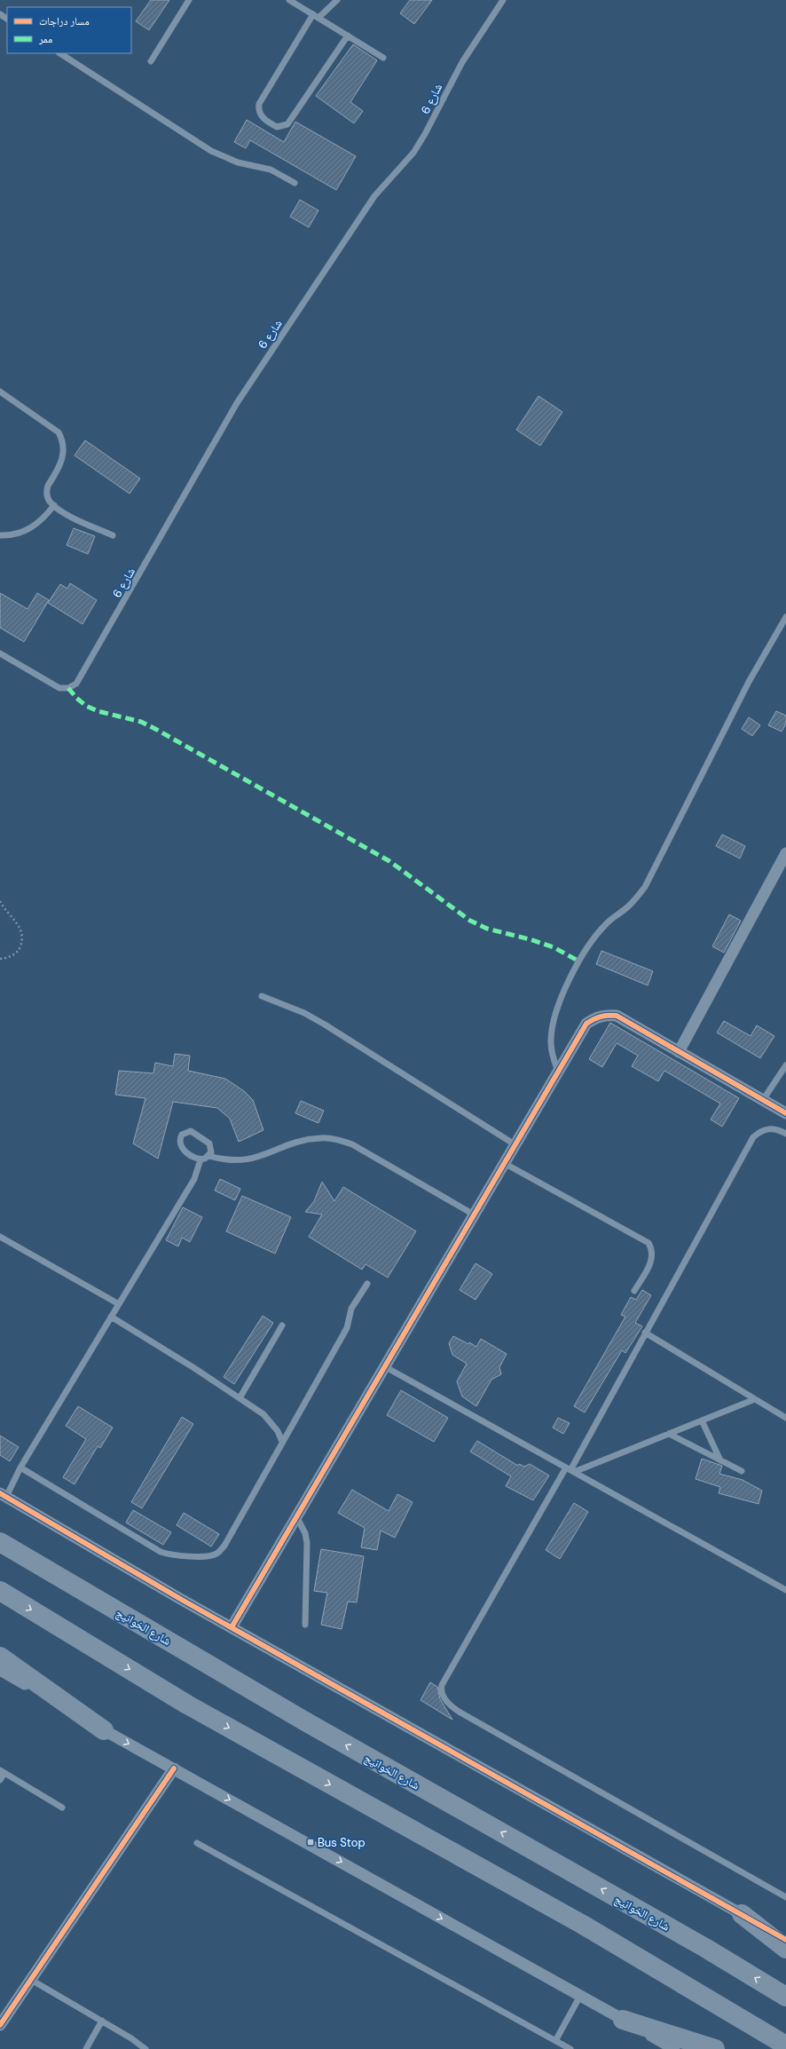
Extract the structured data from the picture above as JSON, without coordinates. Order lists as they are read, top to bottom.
{
  "streets": {
    "highway": ["شارع الخوانيج"],
    "lane": ["شارع 6"]
  },
  "places": {
    "transit": ["Bus Stop"]
  },
  "legend": ["مسار دراجات", "ممر"]
}
